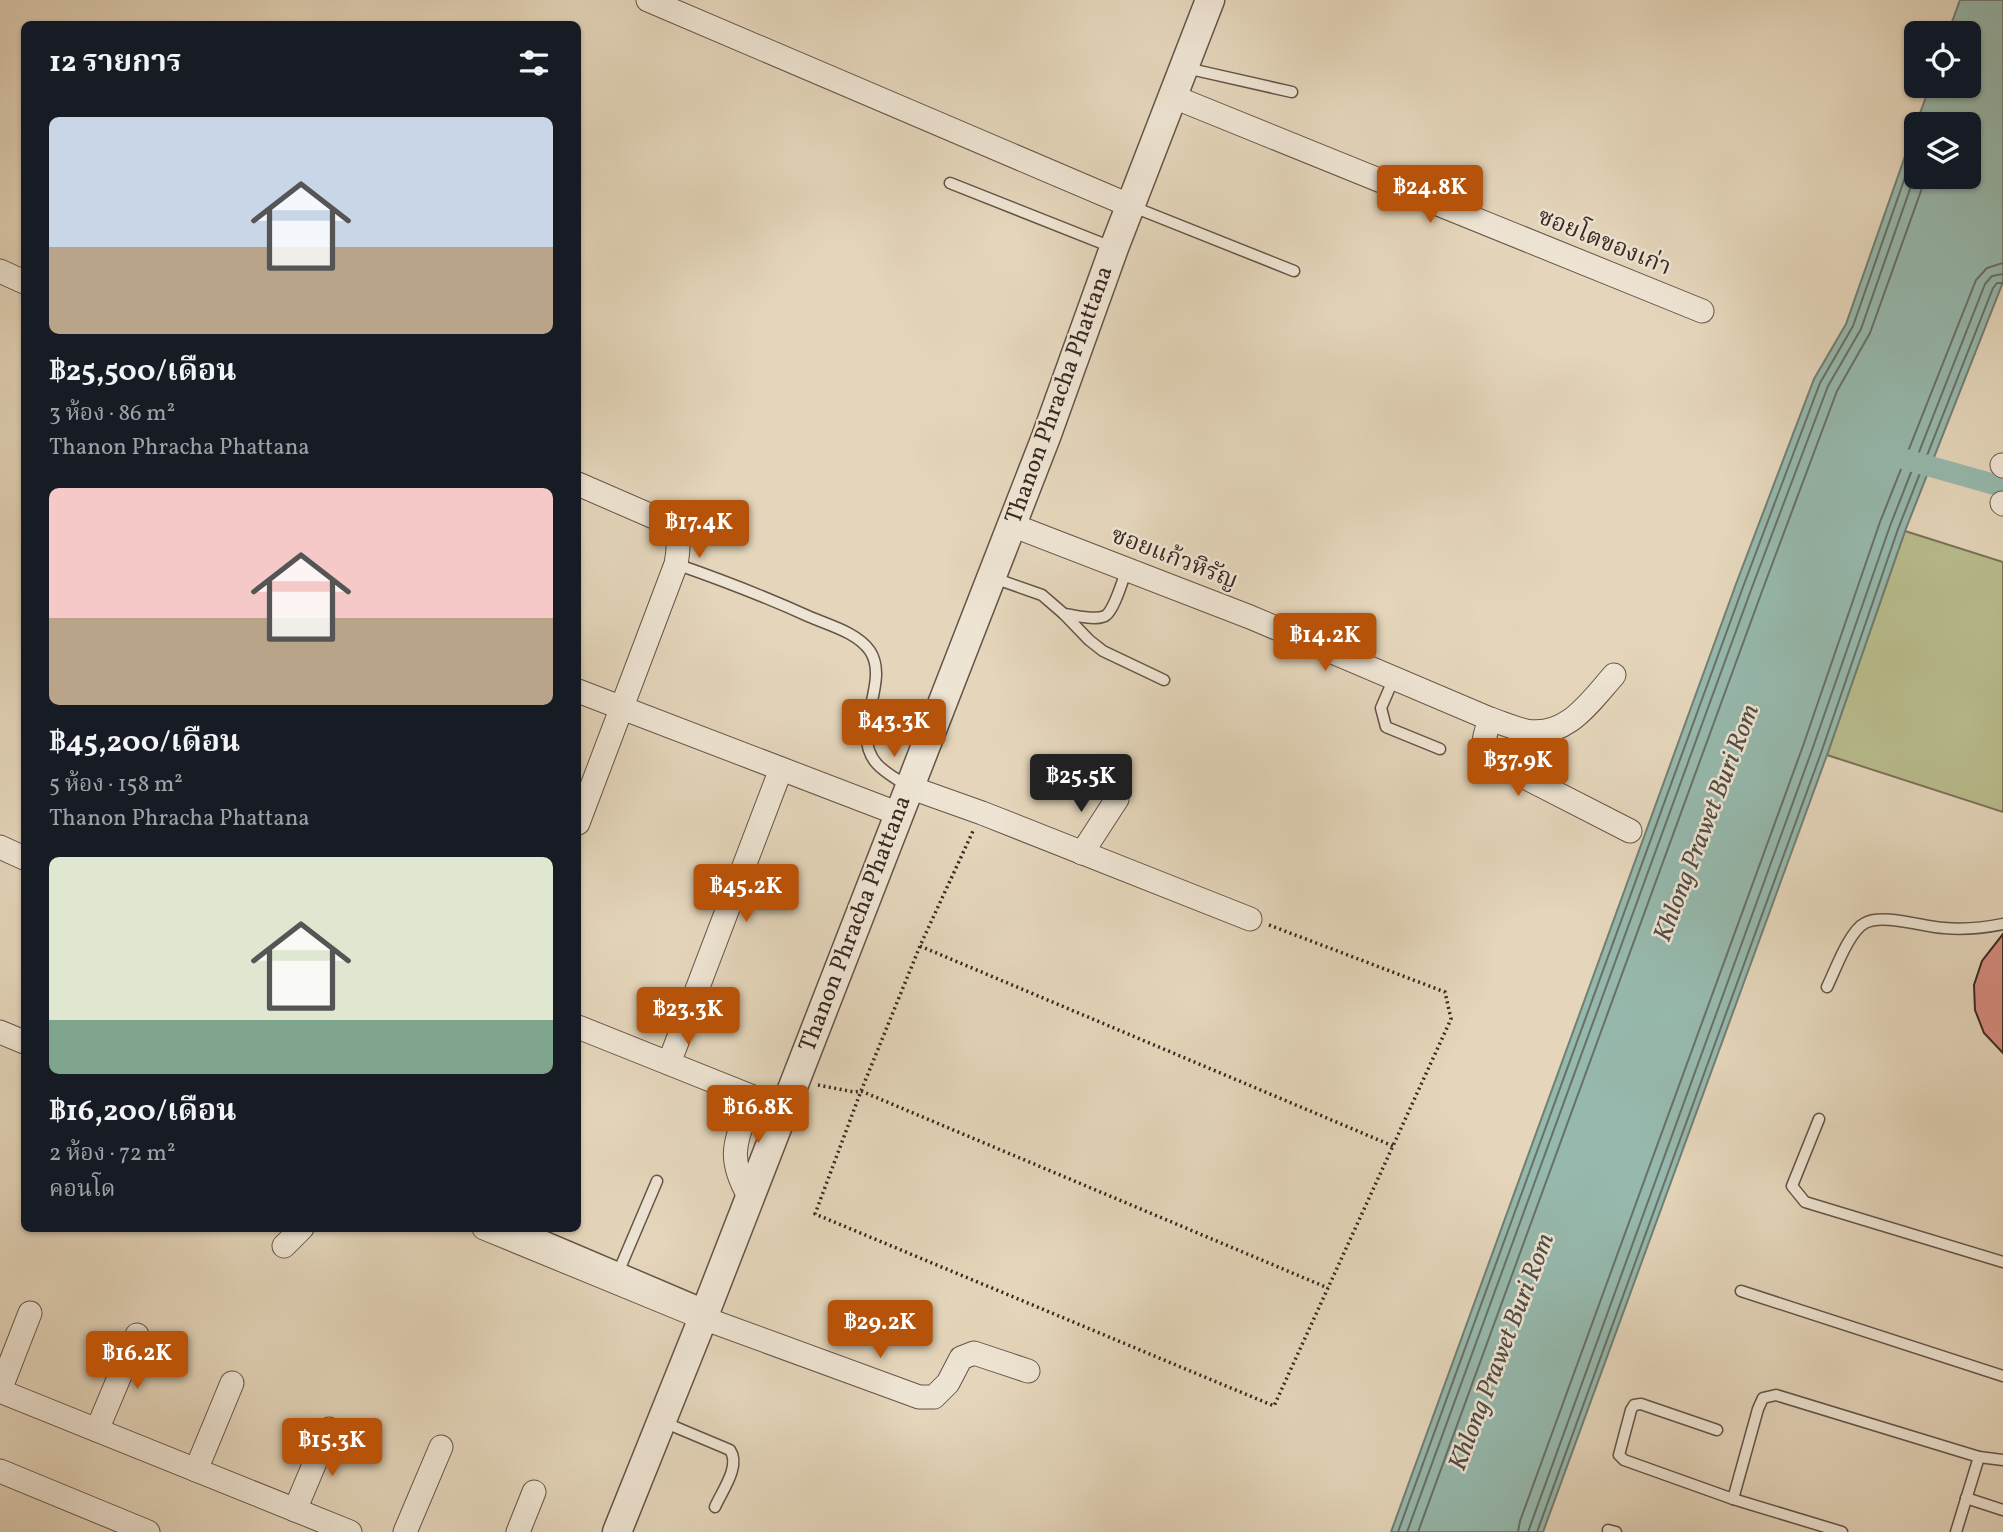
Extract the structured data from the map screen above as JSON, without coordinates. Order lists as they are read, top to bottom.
{
  "streets": {
    "street": ["ซอยโตของเก่า", "Thanon Phracha Phattana", "ซอยแก้วหิรัญ"]
  },
  "crossings": [
    ["ซอยโตของเก่า", "Thanon Phracha Phattana"],
    ["Thanon Phracha Phattana", "ซอยแก้วหิรัญ"]
  ],
  "water": ["Khlong Prawet Buri Rom"],
  "page": {
    "heading": "12 รายการ",
    "list": [
      {
        "name": "฿25,500/เดือน",
        "note": "3 ห้อง · 86 m² · Thanon Phracha Phattana"
      },
      {
        "name": "฿45,200/เดือน",
        "note": "5 ห้อง · 158 m² · Thanon Phracha Phattana"
      },
      {
        "name": "฿16,200/เดือน",
        "note": "2 ห้อง · 72 m² · คอนโด"
      }
    ],
    "price": [
      "฿24.8K",
      "฿17.4K",
      "฿14.2K",
      "฿43.3K",
      "฿37.9K",
      "฿25.5K",
      "฿45.2K",
      "฿23.3K",
      "฿16.8K",
      "฿29.2K",
      "฿16.2K",
      "฿15.3K"
    ]
  }
}
